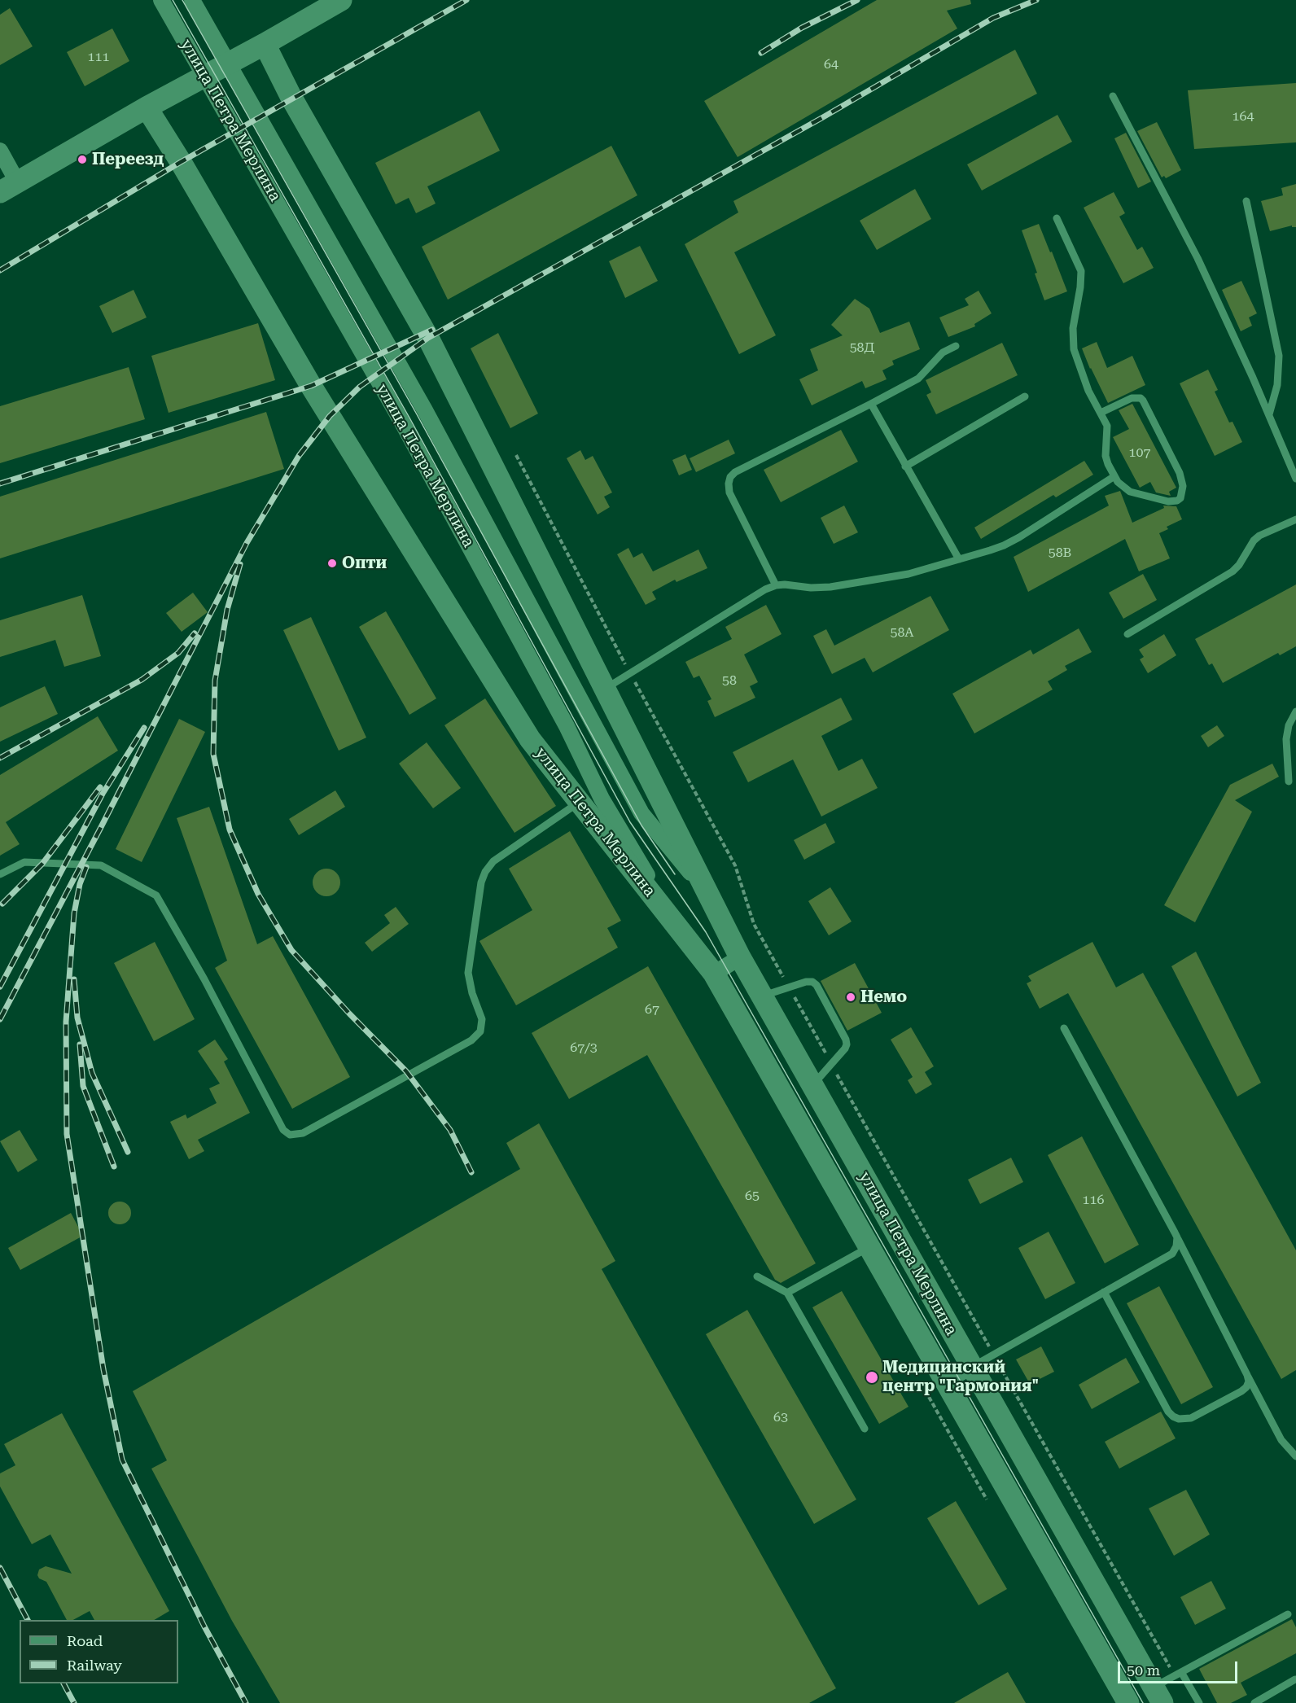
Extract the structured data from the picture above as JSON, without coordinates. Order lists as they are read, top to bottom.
{
  "streets": {
    "main road": ["улица Петра Мерлина"]
  },
  "places": [
    "Переезд",
    "Опти",
    "Немо",
    "Медицинский центр \"Гармония\""
  ],
  "house_numbers": [
    "111",
    "64",
    "164",
    "58Д",
    "107",
    "58В",
    "58А",
    "58",
    "67",
    "67/3",
    "65",
    "116",
    "63"
  ],
  "legend": ["Road", "Railway"],
  "scale_bar": "50 m"
}
